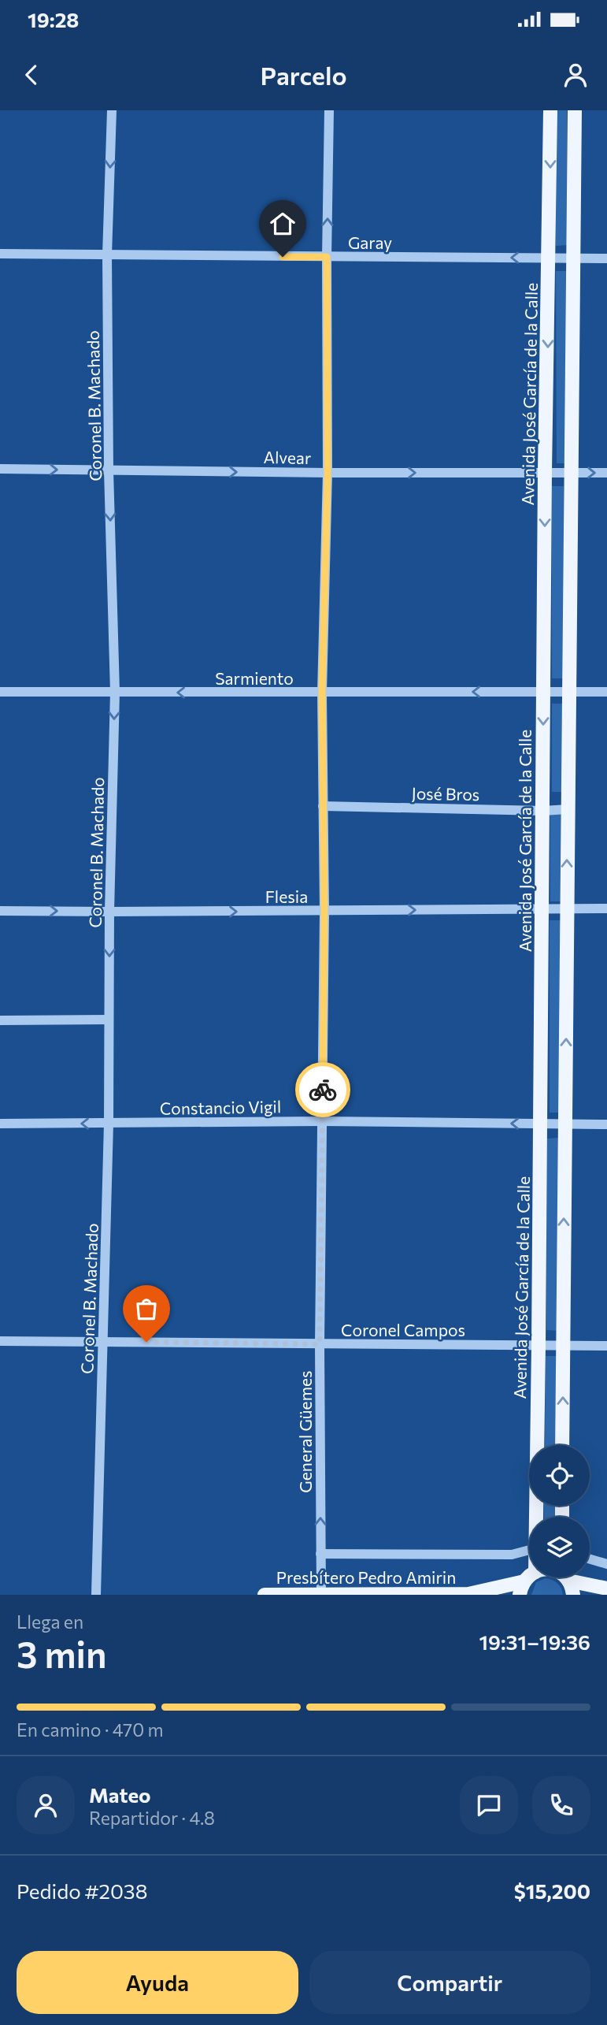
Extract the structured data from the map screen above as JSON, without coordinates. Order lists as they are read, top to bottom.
{
  "streets": {
    "main road": ["Avenida José García de la Calle", "Presbítero Pedro Amirin"],
    "street": [
      "Garay",
      "Coronel B. Machado",
      "Alvear",
      "Sarmiento",
      "José Bros",
      "Flesia",
      "Constancio Vigil",
      "Coronel Campos",
      "General Güemes"
    ]
  },
  "crossings": [
    ["Garay", "Avenida José García de la Calle"],
    ["Garay", "Coronel B. Machado"],
    ["Garay", "General Güemes"],
    ["Avenida José García de la Calle", "Alvear"],
    ["Avenida José García de la Calle", "Sarmiento"],
    ["Avenida José García de la Calle", "José Bros"],
    ["Avenida José García de la Calle", "Flesia"],
    ["Avenida José García de la Calle", "Constancio Vigil"],
    ["Avenida José García de la Calle", "Coronel Campos"],
    ["Coronel B. Machado", "Alvear"],
    ["Coronel B. Machado", "Sarmiento"],
    ["Coronel B. Machado", "Flesia"],
    ["Coronel B. Machado", "Constancio Vigil"],
    ["Coronel B. Machado", "Coronel Campos"],
    ["Alvear", "General Güemes"],
    ["Sarmiento", "General Güemes"],
    ["José Bros", "General Güemes"],
    ["Flesia", "General Güemes"],
    ["Constancio Vigil", "General Güemes"],
    ["Coronel Campos", "General Güemes"],
    ["General Güemes", "Presbítero Pedro Amirin"]
  ],
  "one_way": [
    "Garay",
    "Coronel B. Machado",
    "Alvear",
    "Sarmiento",
    "Flesia",
    "Constancio Vigil"
  ],
  "page": {
    "status": "19:28",
    "header": "Parcelo",
    "heading": ["3 min", "Llega en", "19:31–19:36"],
    "panel": [
      "Mateo",
      "Repartidor · 4.8",
      "Pedido #2038",
      "$15,200"
    ],
    "bar": "En camino · 470 m",
    "buttons": ["Ayuda", "Compartir"]
  }
}
